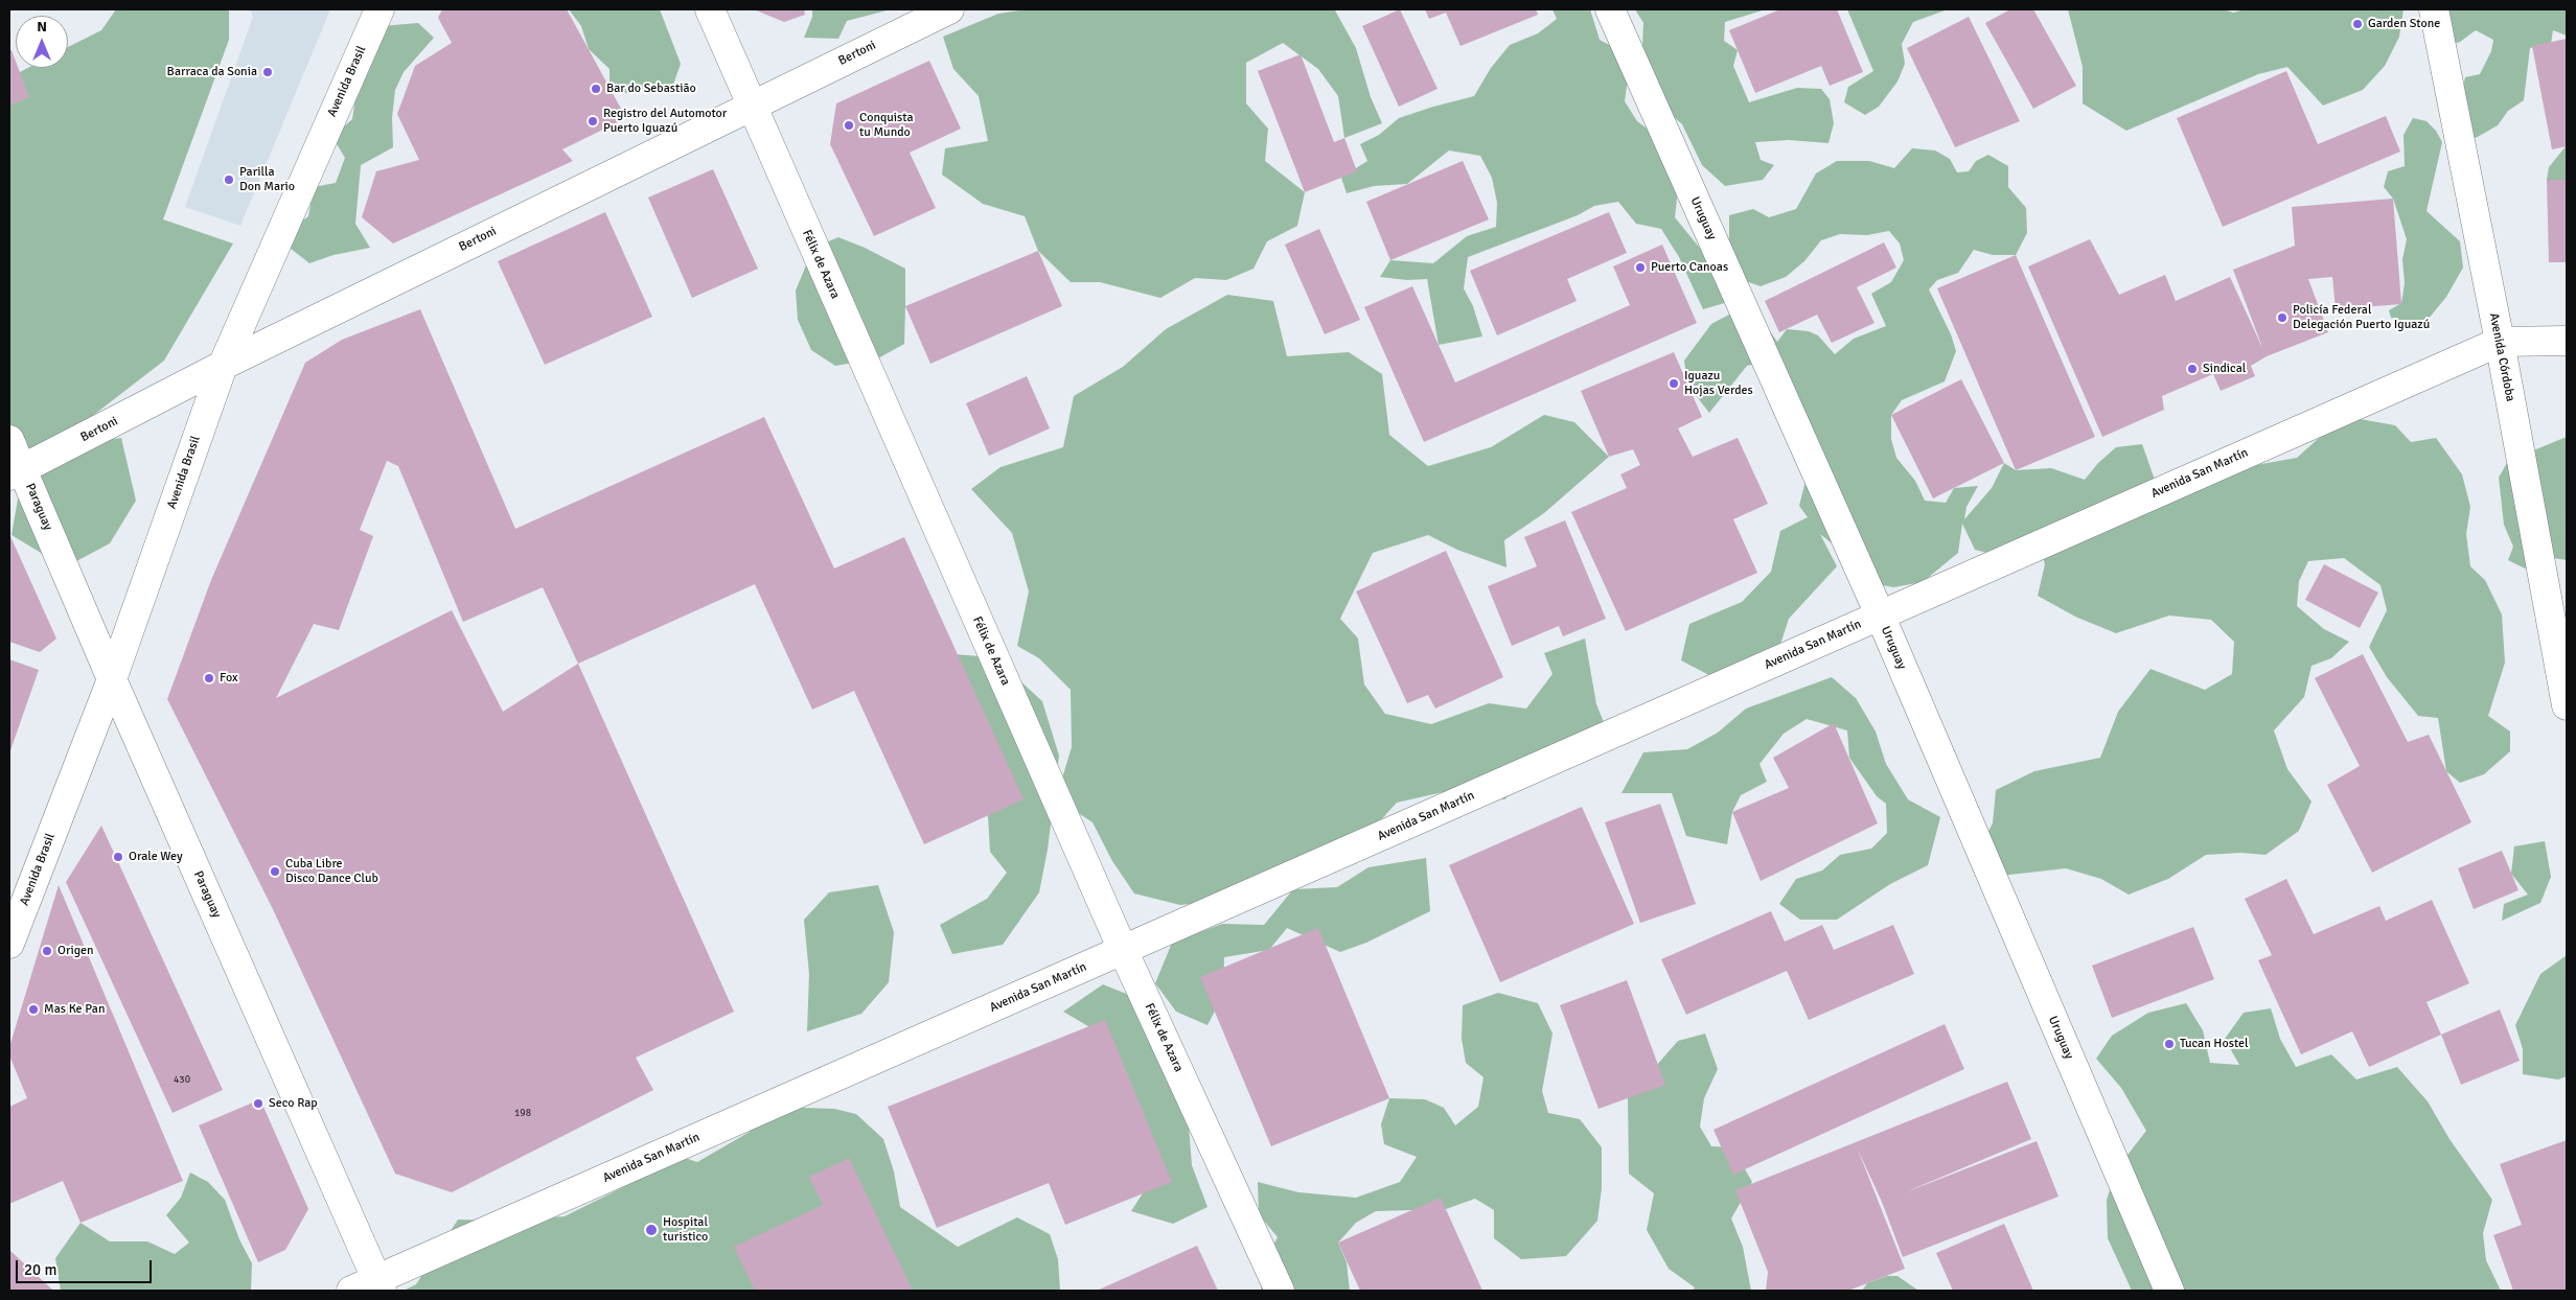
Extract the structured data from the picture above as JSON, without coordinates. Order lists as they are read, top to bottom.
{
  "streets": {
    "street": [
      "Bertoni",
      "Avenida Brasil",
      "Uruguay",
      "Félix de Azara",
      "Avenida Córdoba",
      "Avenida San Martín",
      "Paraguay"
    ]
  },
  "crossings": [
    ["Bertoni", "Avenida Brasil"],
    ["Bertoni", "Félix de Azara"],
    ["Bertoni", "Paraguay"],
    ["Avenida Brasil", "Paraguay"],
    ["Uruguay", "Avenida San Martín"],
    ["Félix de Azara", "Avenida San Martín"],
    ["Avenida Córdoba", "Avenida San Martín"],
    ["Avenida San Martín", "Paraguay"]
  ],
  "places": [
    "Garden Stone",
    "Barraca da Sonia",
    "Bar do Sebastião",
    "Registro del Automotor Puerto Iguazú",
    "Conquista tu Mundo",
    "Parilla Don Mario",
    "Puerto Canoas",
    "Policía Federal Delegación Puerto Iguazú",
    "Sindical",
    "Iguazu Hojas Verdes",
    "Fox",
    "Orale Wey",
    "Cuba Libre Disco Dance Club",
    "Origen",
    "Mas Ke Pan",
    "Tucan Hostel",
    "Seco Rap",
    "Hospital turistico"
  ],
  "house_numbers": ["430", "198"],
  "scale_bar": "20 m",
  "north": "top"
}
